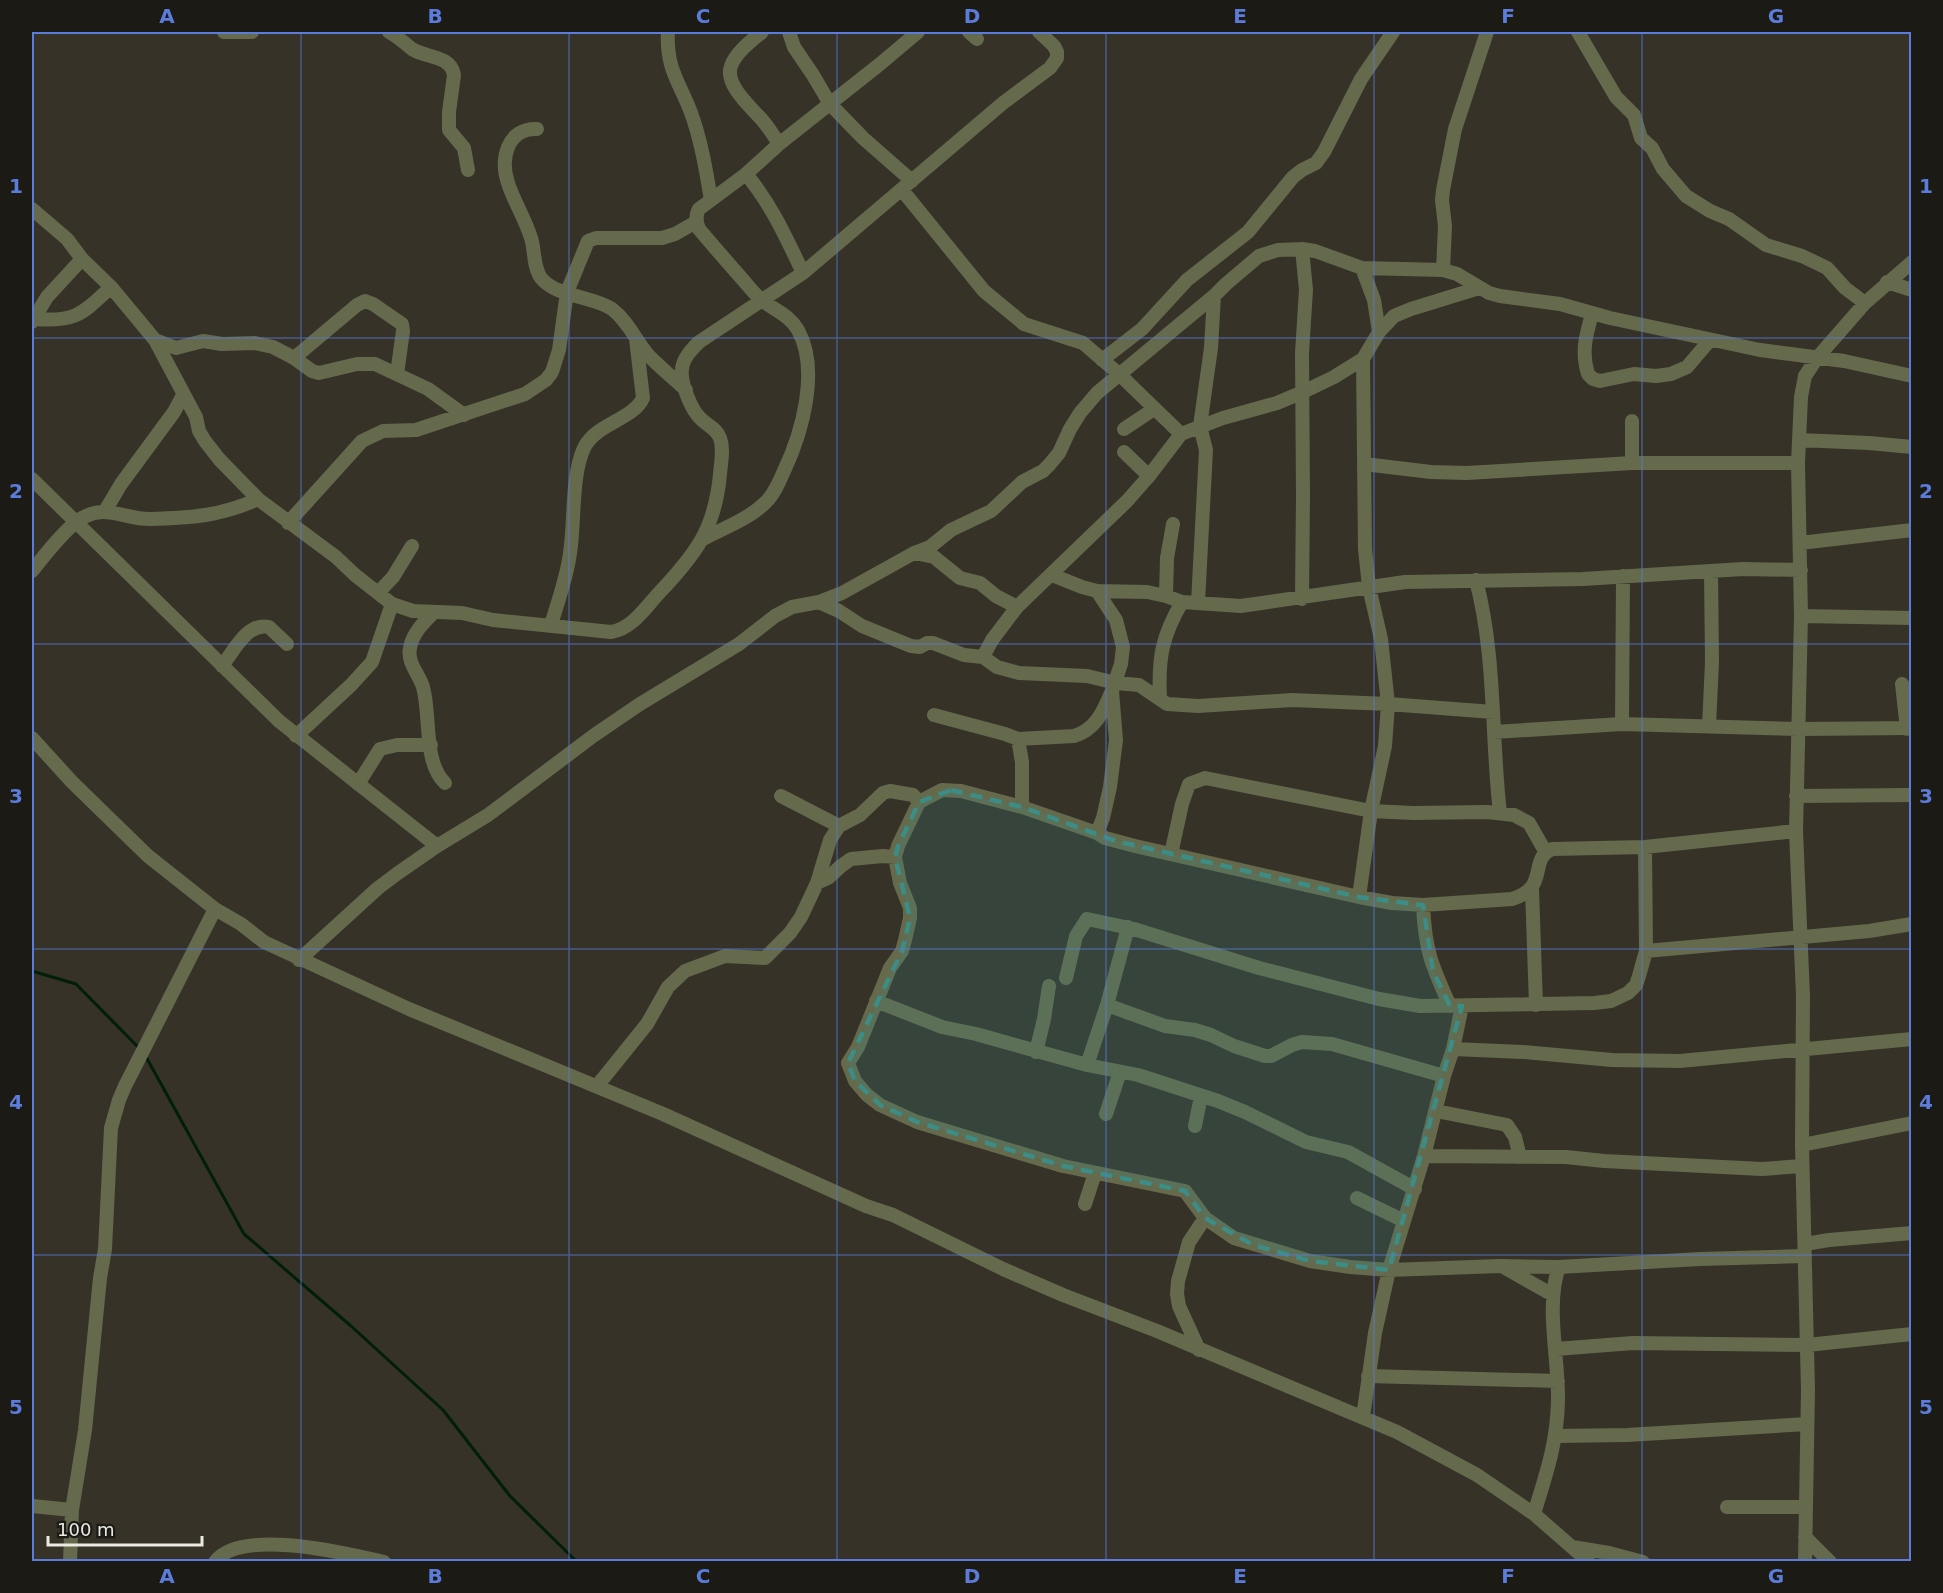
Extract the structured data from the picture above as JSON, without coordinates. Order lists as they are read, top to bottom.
{
  "scale_bar": "100 m",
  "grid": {
    "columns": [
      "A",
      "B",
      "C",
      "D",
      "E",
      "F",
      "G"
    ],
    "rows": [
      "1",
      "2",
      "3",
      "4",
      "5"
    ]
  }
}
